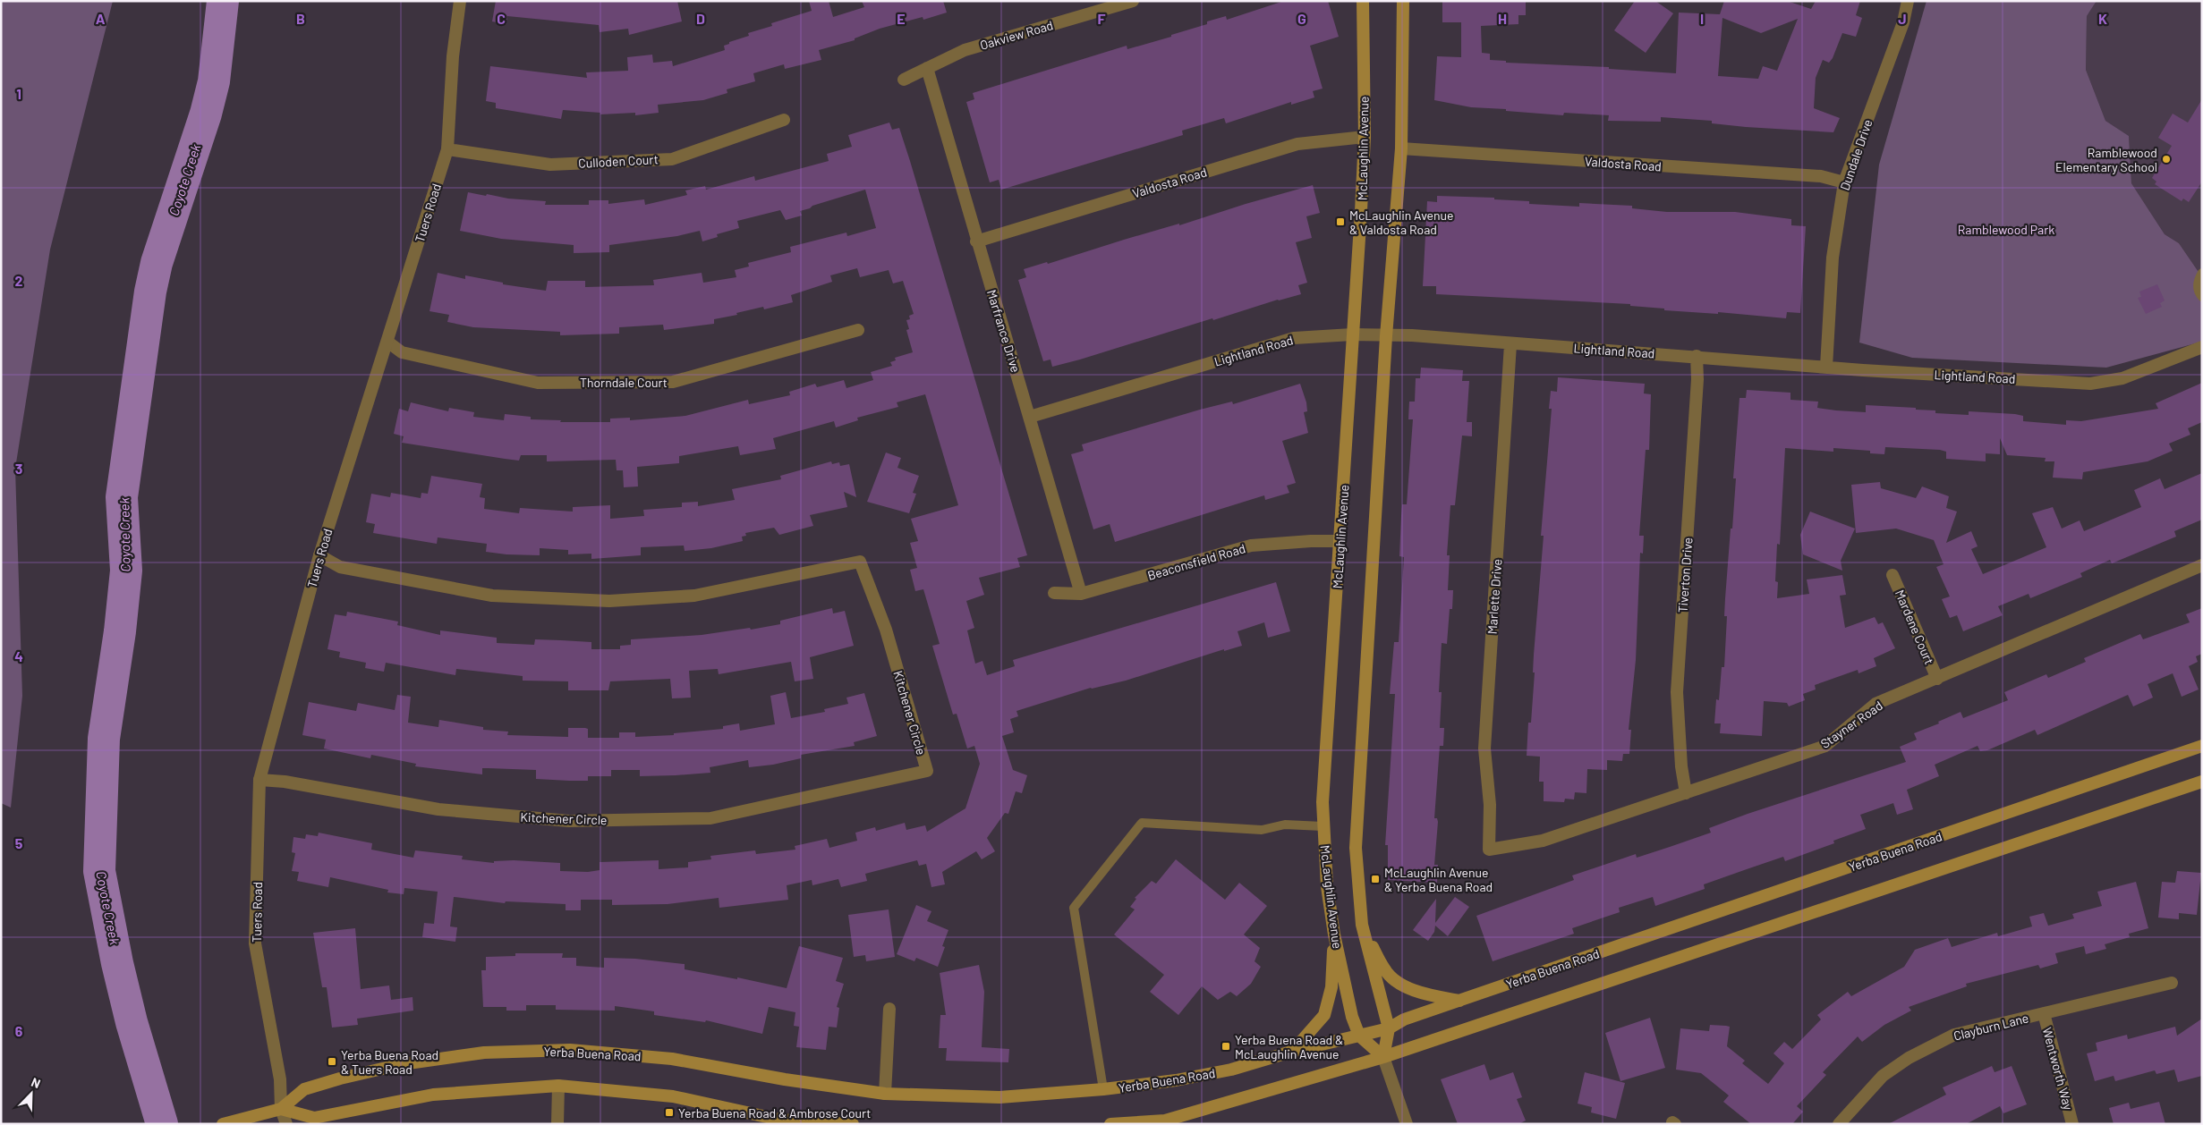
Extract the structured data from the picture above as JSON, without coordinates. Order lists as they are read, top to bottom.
{
  "streets": {
    "main road": ["McLaughlin Avenue", "Yerba Buena Road"],
    "street": [
      "Oakview Road",
      "Dundale Drive",
      "Culloden Court",
      "Valdosta Road",
      "Tuers Road",
      "Marfrance Drive",
      "Lightland Road",
      "Thorndale Court",
      "Beaconsfield Road",
      "Tiverton Drive",
      "Marlette Drive",
      "Mardene Court",
      "Kitchener Circle",
      "Stayner Road",
      "Clayburn Lane",
      "Wentworth Way"
    ]
  },
  "crossings": [
    ["Oakview Road", "Marfrance Drive"],
    ["McLaughlin Avenue", "Valdosta Road"],
    ["McLaughlin Avenue", "Lightland Road"],
    ["McLaughlin Avenue", "Beaconsfield Road"],
    ["McLaughlin Avenue", "Yerba Buena Road"],
    ["Dundale Drive", "Valdosta Road"],
    ["Dundale Drive", "Lightland Road"],
    ["Culloden Court", "Tuers Road"],
    ["Valdosta Road", "Marfrance Drive"],
    ["Tuers Road", "Thorndale Court"],
    ["Tuers Road", "Kitchener Circle"],
    ["Tuers Road", "Yerba Buena Road"],
    ["Marfrance Drive", "Lightland Road"],
    ["Marfrance Drive", "Beaconsfield Road"],
    ["Lightland Road", "Tiverton Drive"],
    ["Lightland Road", "Marlette Drive"],
    ["Tiverton Drive", "Stayner Road"],
    ["Marlette Drive", "Stayner Road"],
    ["Mardene Court", "Stayner Road"],
    ["Clayburn Lane", "Wentworth Way"]
  ],
  "water": ["Coyote Creek"],
  "parks": ["Ramblewood Park"],
  "places": {
    "other": ["Ramblewood Elementary School"],
    "transit": [
      "McLaughlin Avenue & Valdosta Road",
      "McLaughlin Avenue & Yerba Buena Road",
      "Yerba Buena Road & McLaughlin Avenue",
      "Yerba Buena Road & Tuers Road",
      "Yerba Buena Road & Ambrose Court"
    ]
  },
  "north": "top right",
  "grid": {
    "columns": [
      "A",
      "B",
      "C",
      "D",
      "E",
      "F",
      "G",
      "H",
      "I",
      "J",
      "K"
    ],
    "rows": [
      "1",
      "2",
      "3",
      "4",
      "5",
      "6"
    ]
  }
}
